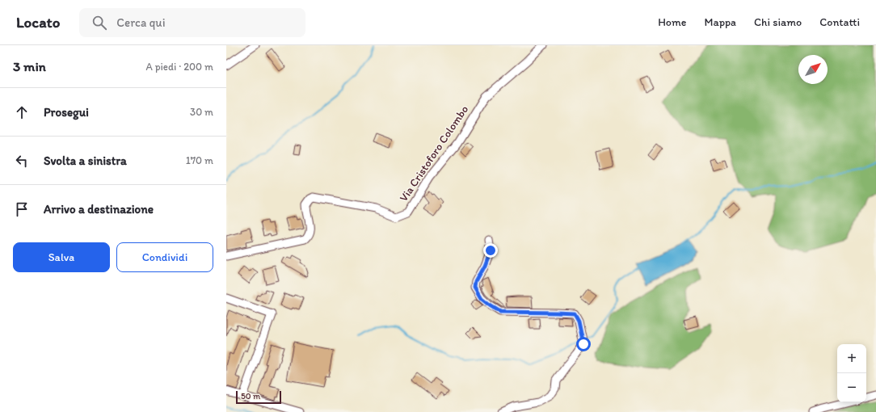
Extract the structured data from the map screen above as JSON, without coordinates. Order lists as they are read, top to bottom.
{
  "streets": {
    "street": ["Via Cristoforo Colombo"]
  },
  "scale_bar": "50 m",
  "north": "top right",
  "page": {
    "header": "Locato",
    "search": "Cerca qui",
    "nav": [
      "Home",
      "Mappa",
      "Chi siamo",
      "Contatti"
    ],
    "heading": ["3 min", "A piedi · 200 m"],
    "list": [
      ["Prosegui", "30 m"],
      ["Svolta a sinistra", "170 m"],
      "Arrivo a destinazione"
    ],
    "buttons": ["Salva", "Condividi"],
    "map_buttons": ["+", "−"],
    "scale": "50 m"
  }
}
